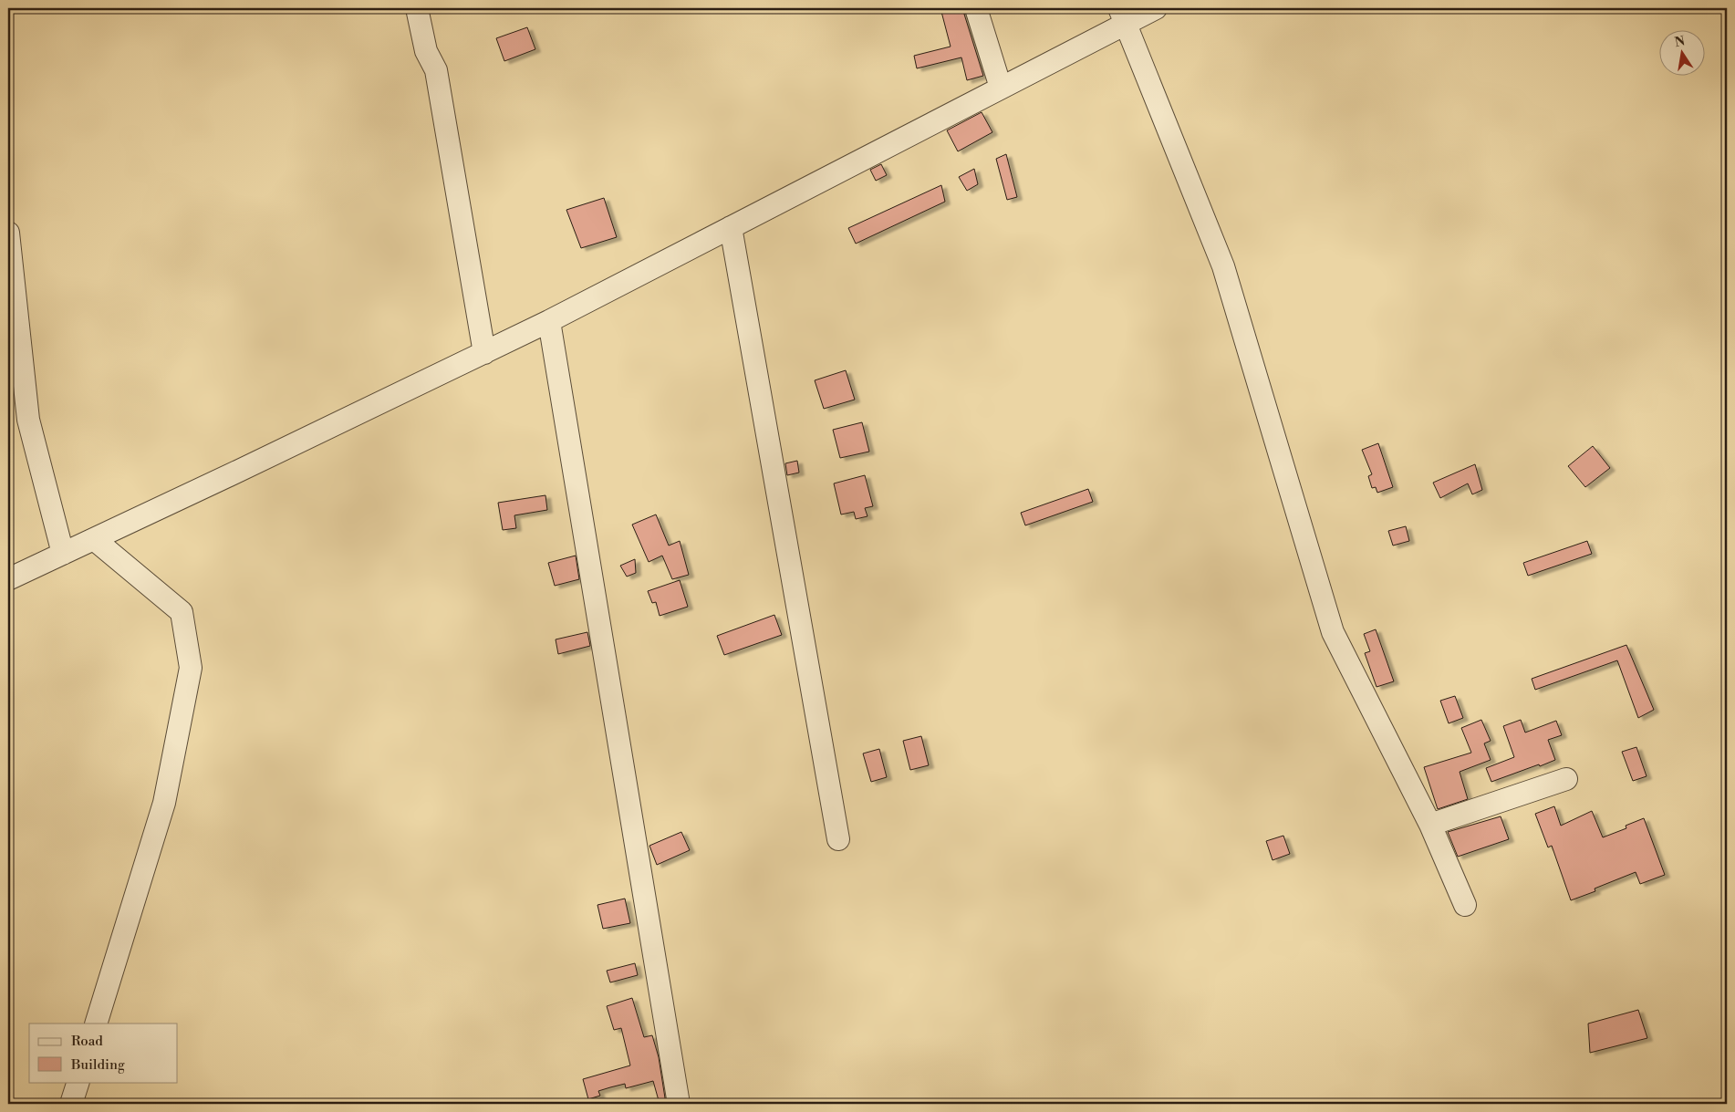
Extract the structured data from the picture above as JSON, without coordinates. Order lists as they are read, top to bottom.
{
  "legend": ["Road", "Building"],
  "north": "top"
}
